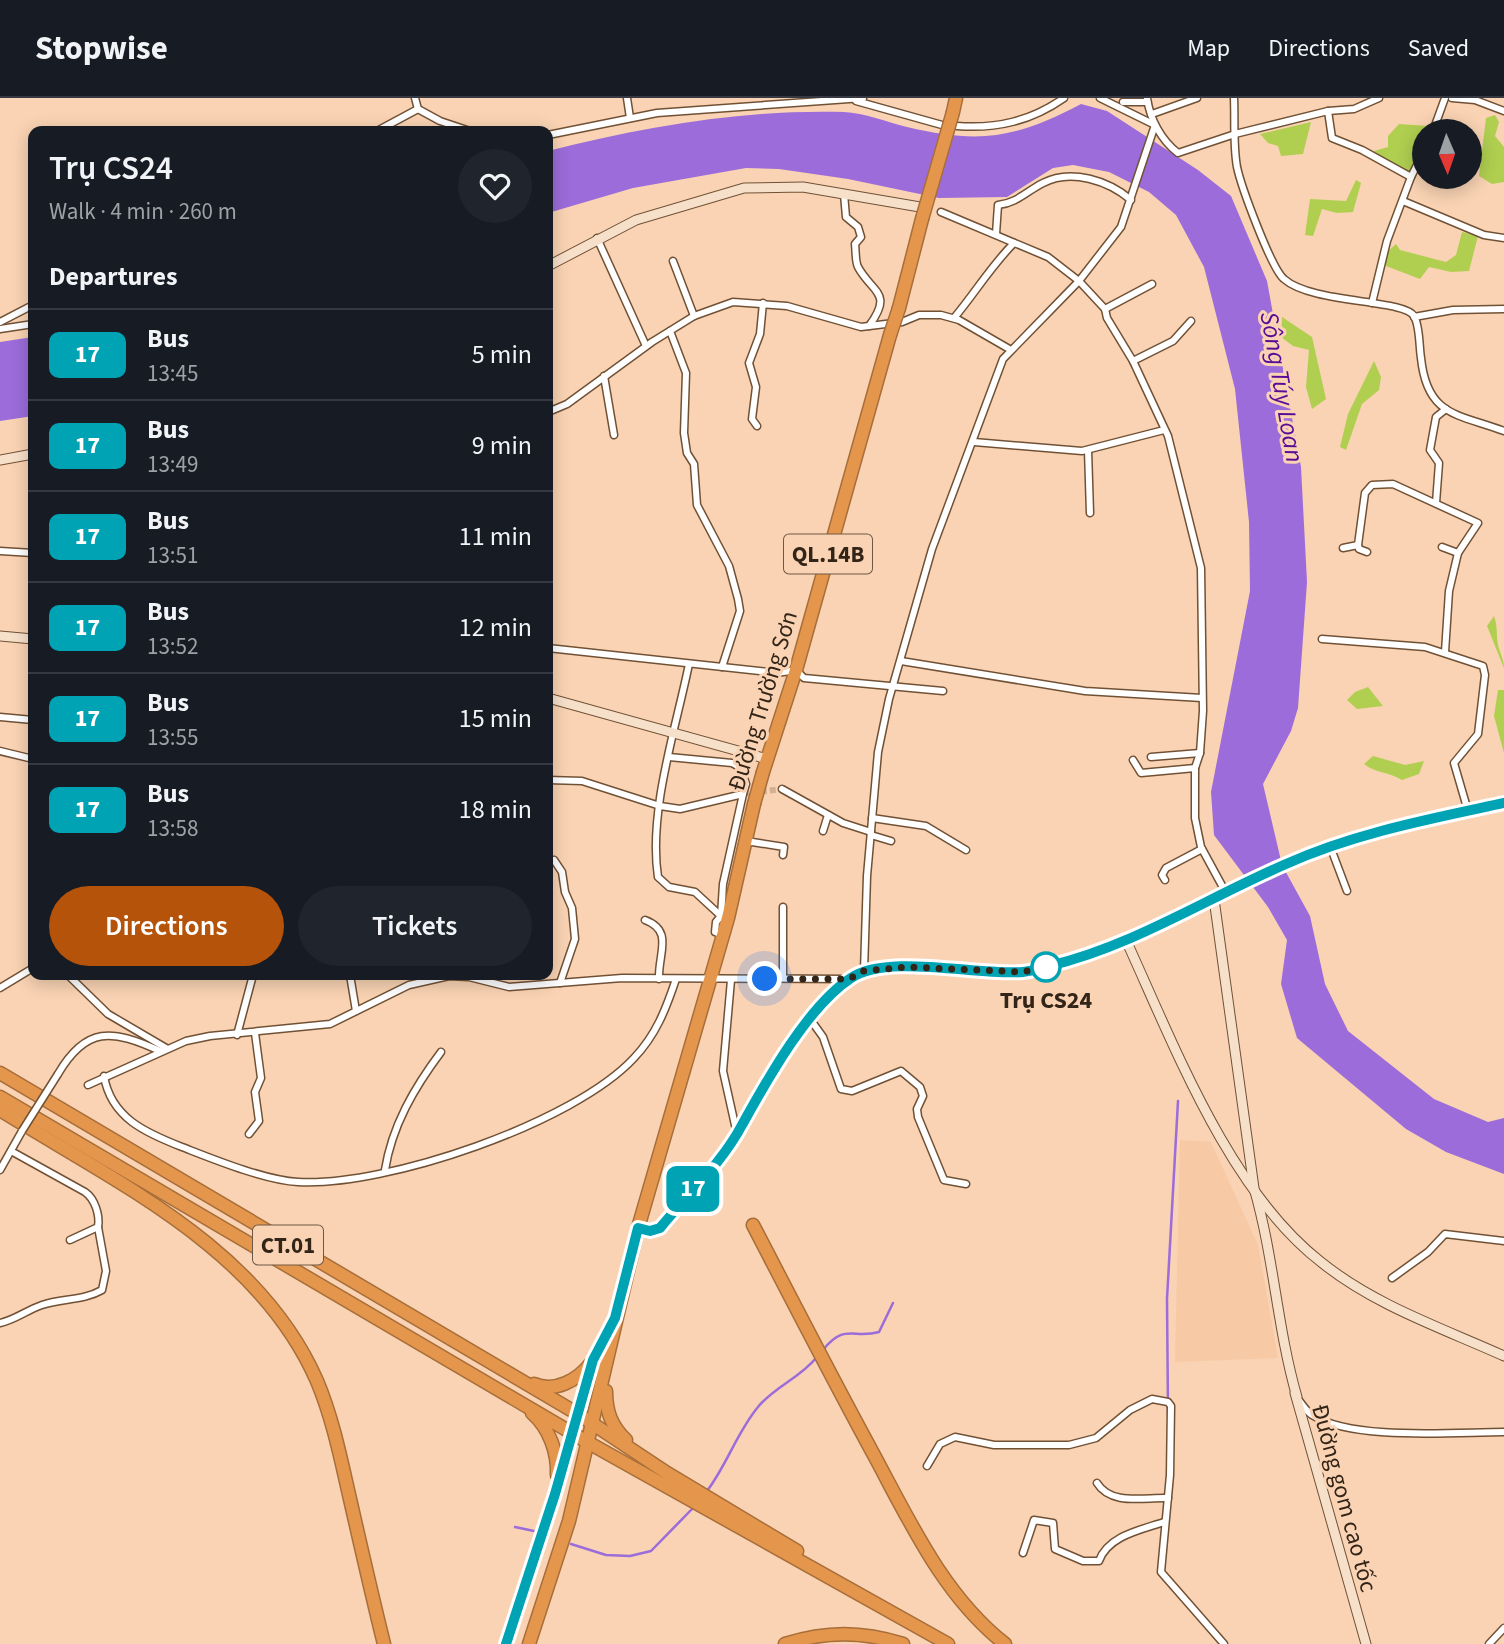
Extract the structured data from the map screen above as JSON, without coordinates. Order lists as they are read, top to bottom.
{
  "streets": {
    "highway": ["QL.14B", "Đường Trường Sơn", "CT.01"],
    "street": ["Đường gom cao tốc"]
  },
  "crossings": [
    ["Đường Trường Sơn", "CT.01"]
  ],
  "water": ["Sông Túy Loan"],
  "places": ["Trụ CS24"],
  "lines": ["bus line 17"],
  "north": "bottom",
  "page": {
    "header": "Stopwise",
    "nav": ["Map", "Directions", "Saved"],
    "on_map": "17",
    "heading": [
      ["Trụ CS24", "Walk · 4 min · 260 m"],
      "Departures"
    ],
    "list": [
      {
        "mark": "17",
        "name": "Bus",
        "note": "13:45",
        "value": "5 min"
      },
      {
        "mark": "17",
        "name": "Bus",
        "note": "13:49",
        "value": "9 min"
      },
      {
        "mark": "17",
        "name": "Bus",
        "note": "13:51",
        "value": "11 min"
      },
      {
        "mark": "17",
        "name": "Bus",
        "note": "13:52",
        "value": "12 min"
      },
      {
        "mark": "17",
        "name": "Bus",
        "note": "13:55",
        "value": "15 min"
      },
      {
        "mark": "17",
        "name": "Bus",
        "note": "13:58",
        "value": "18 min"
      }
    ],
    "buttons": ["Directions", "Tickets"]
  }
}
